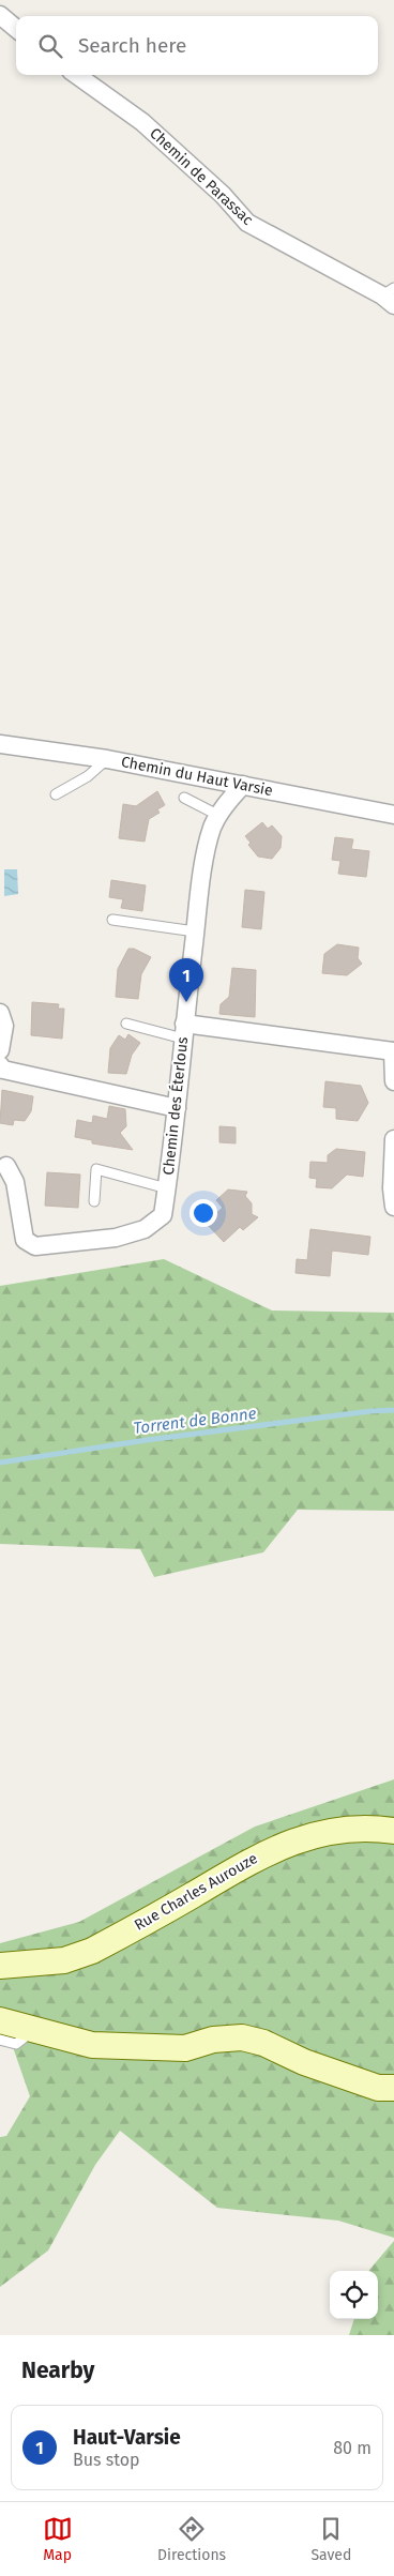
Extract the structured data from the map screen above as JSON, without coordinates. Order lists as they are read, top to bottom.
{
  "streets": {
    "street": [
      "Chemin de Parassac",
      "Chemin du Haut Varsie",
      "Chemin des Éterlous",
      "Rue Charles Aurouze"
    ]
  },
  "crossings": [
    ["Chemin du Haut Varsie", "Chemin des Éterlous"]
  ],
  "water": ["Torrent de Bonne"],
  "page": {
    "search": "Search here",
    "pins": "1",
    "heading": "Nearby",
    "list": [
      {
        "mark": "1",
        "name": "Haut-Varsie",
        "note": "Bus stop",
        "value": "80 m"
      }
    ],
    "nav": ["Map", "Directions", "Saved"]
  }
}
